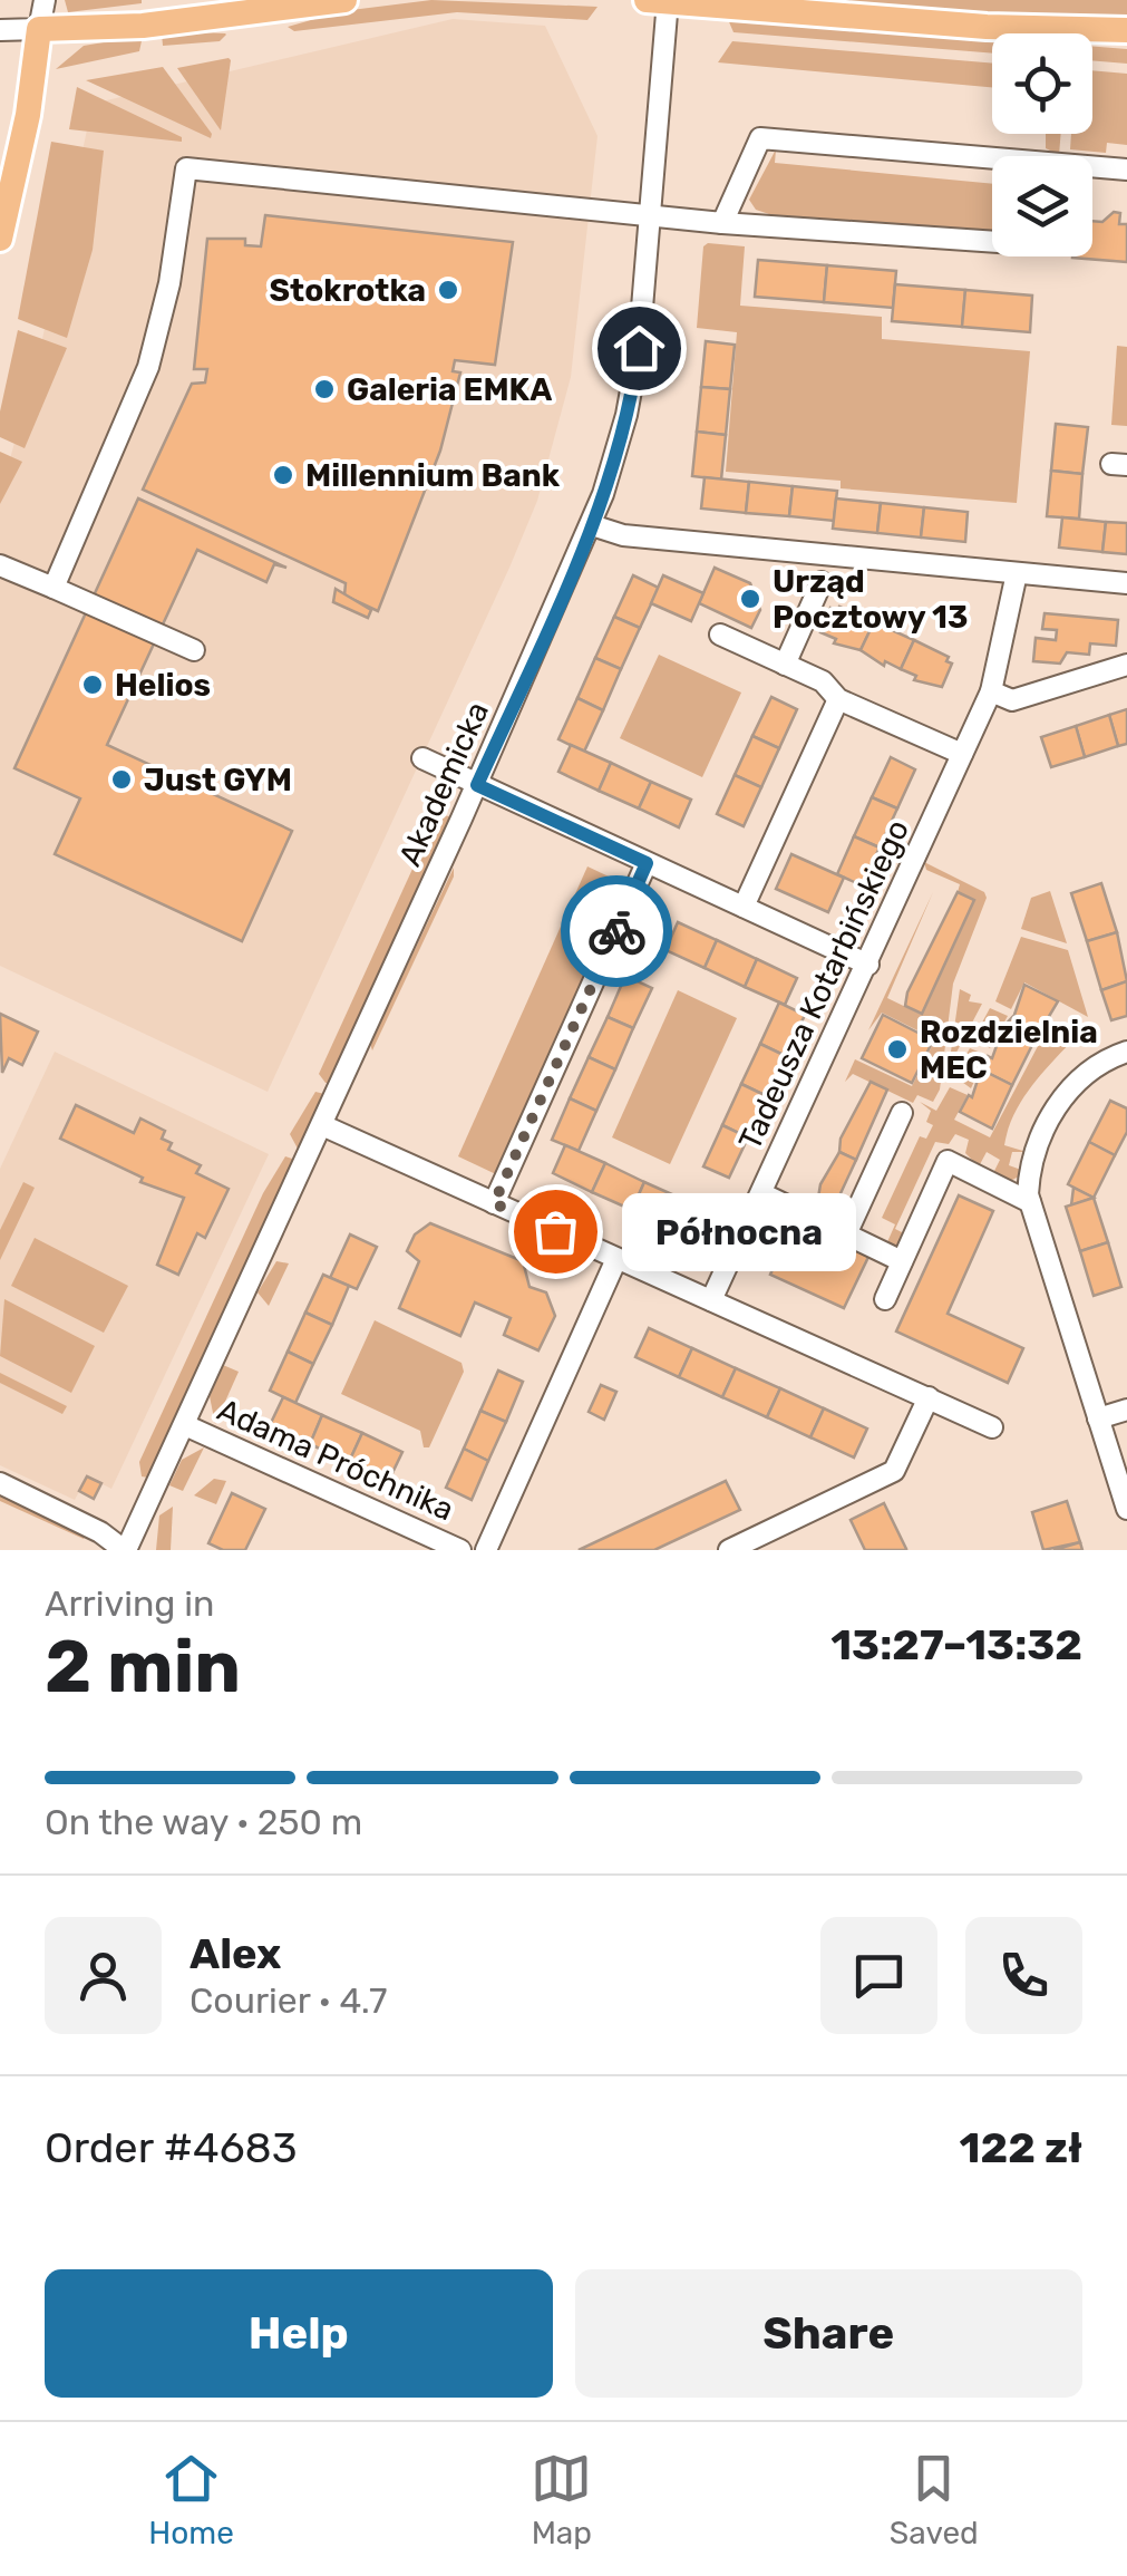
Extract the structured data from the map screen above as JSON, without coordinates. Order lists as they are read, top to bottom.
{
  "streets": {
    "street": ["Akademicka", "Tadeusza Kotarbińskiego", "Adama Próchnika"]
  },
  "crossings": [
    ["Akademicka", "Adama Próchnika"]
  ],
  "places": [
    "Stokrotka",
    "Galeria EMKA",
    "Millennium Bank",
    "Urząd Pocztowy 13",
    "Helios",
    "Just GYM",
    "Rozdzielnia MEC",
    "Północna"
  ],
  "page": {
    "bubble": "Północna",
    "heading": ["2 min", "Arriving in", "13:27–13:32"],
    "panel": [
      "Alex",
      "Courier · 4.7",
      "Order #4683",
      "122 zł"
    ],
    "bar": "On the way · 250 m",
    "buttons": ["Help", "Share"],
    "tabs": ["Home", "Map", "Saved"]
  }
}
